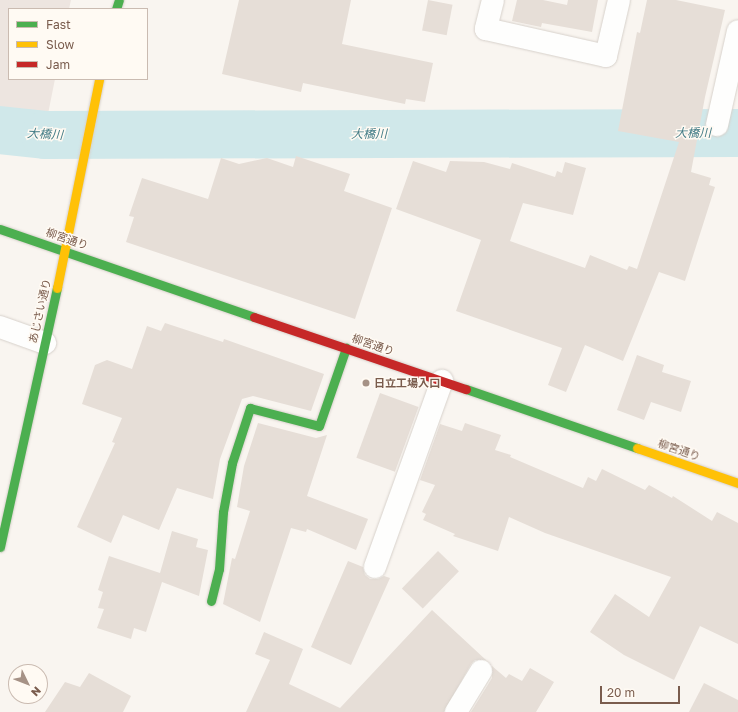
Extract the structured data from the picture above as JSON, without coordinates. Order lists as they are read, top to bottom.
{
  "streets": {
    "street": ["柳宮通り", "あじさい通り"]
  },
  "crossings": [
    ["柳宮通り", "あじさい通り"]
  ],
  "water": ["大橋川"],
  "places": ["日立工場入口"],
  "legend": ["Fast", "Slow", "Jam"],
  "scale_bar": "20 m",
  "north": "bottom right"
}
